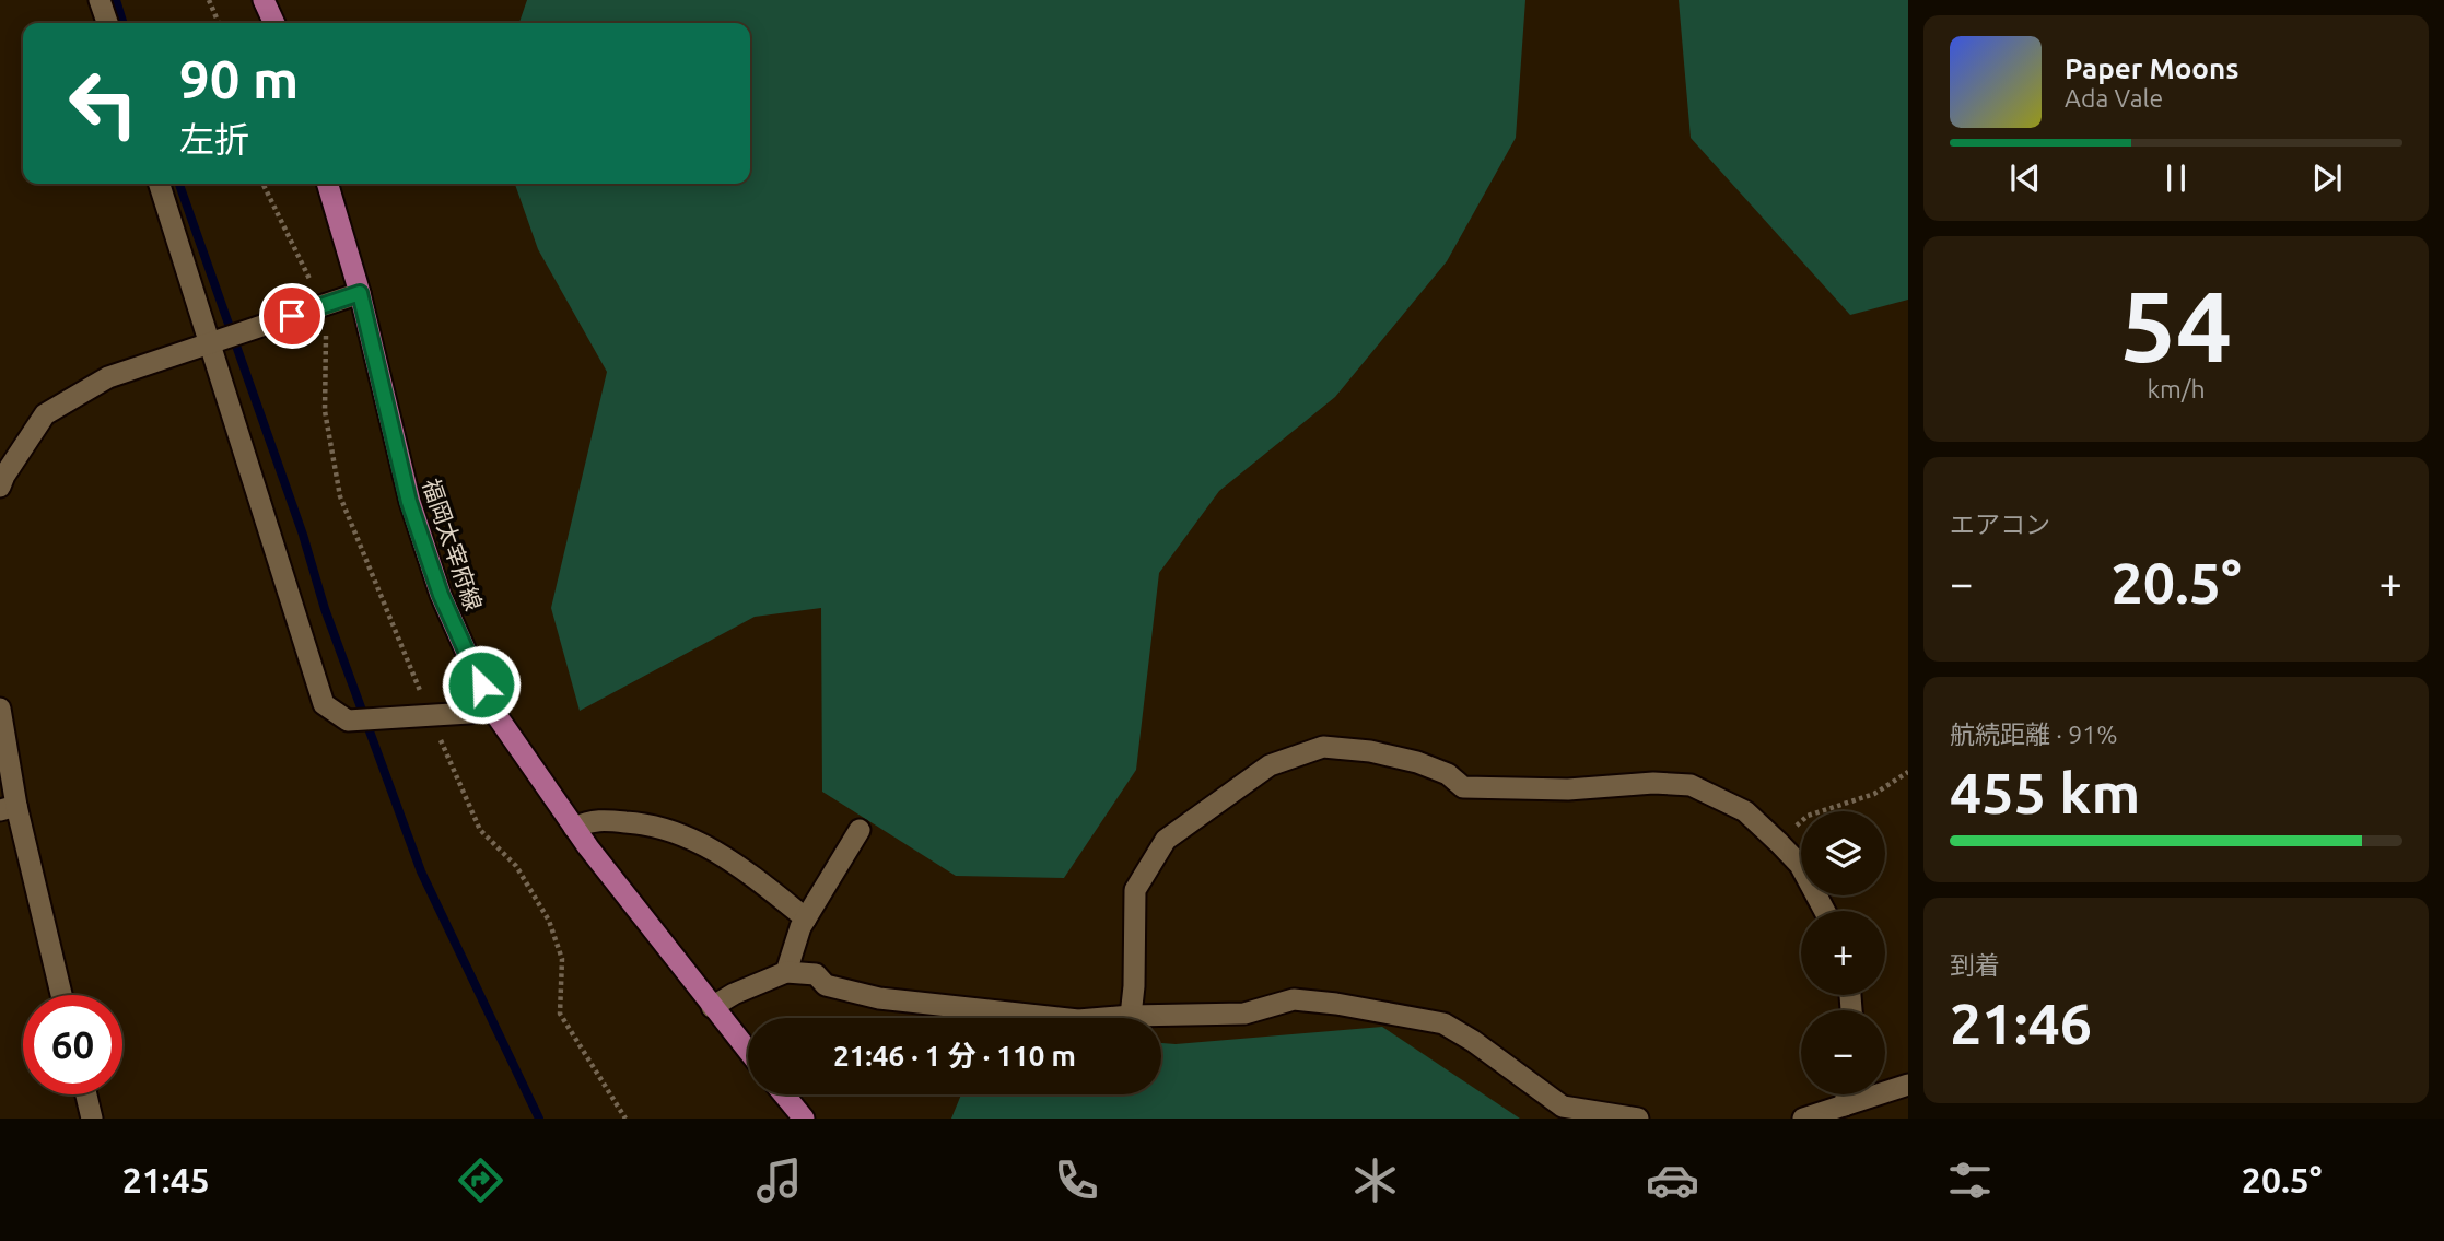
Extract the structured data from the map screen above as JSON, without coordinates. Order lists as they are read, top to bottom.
{
  "streets": {
    "main road": ["福岡太宰府線"]
  },
  "page": {
    "turn": ["90 m", "左折"],
    "song": ["Paper Moons", "Ada Vale"],
    "tile": [
      ["54", "km/h"],
      "エアコン",
      ["航続距離 · 91%", "455 km"],
      ["到着", "21:46"]
    ],
    "heat": ["−", "20.5°", "+"],
    "map_buttons": ["+", "−"],
    "limit": "60",
    "trip": "21:46 · 1 分 · 110 m",
    "tabs": ["21:45", "20.5°"]
  }
}
